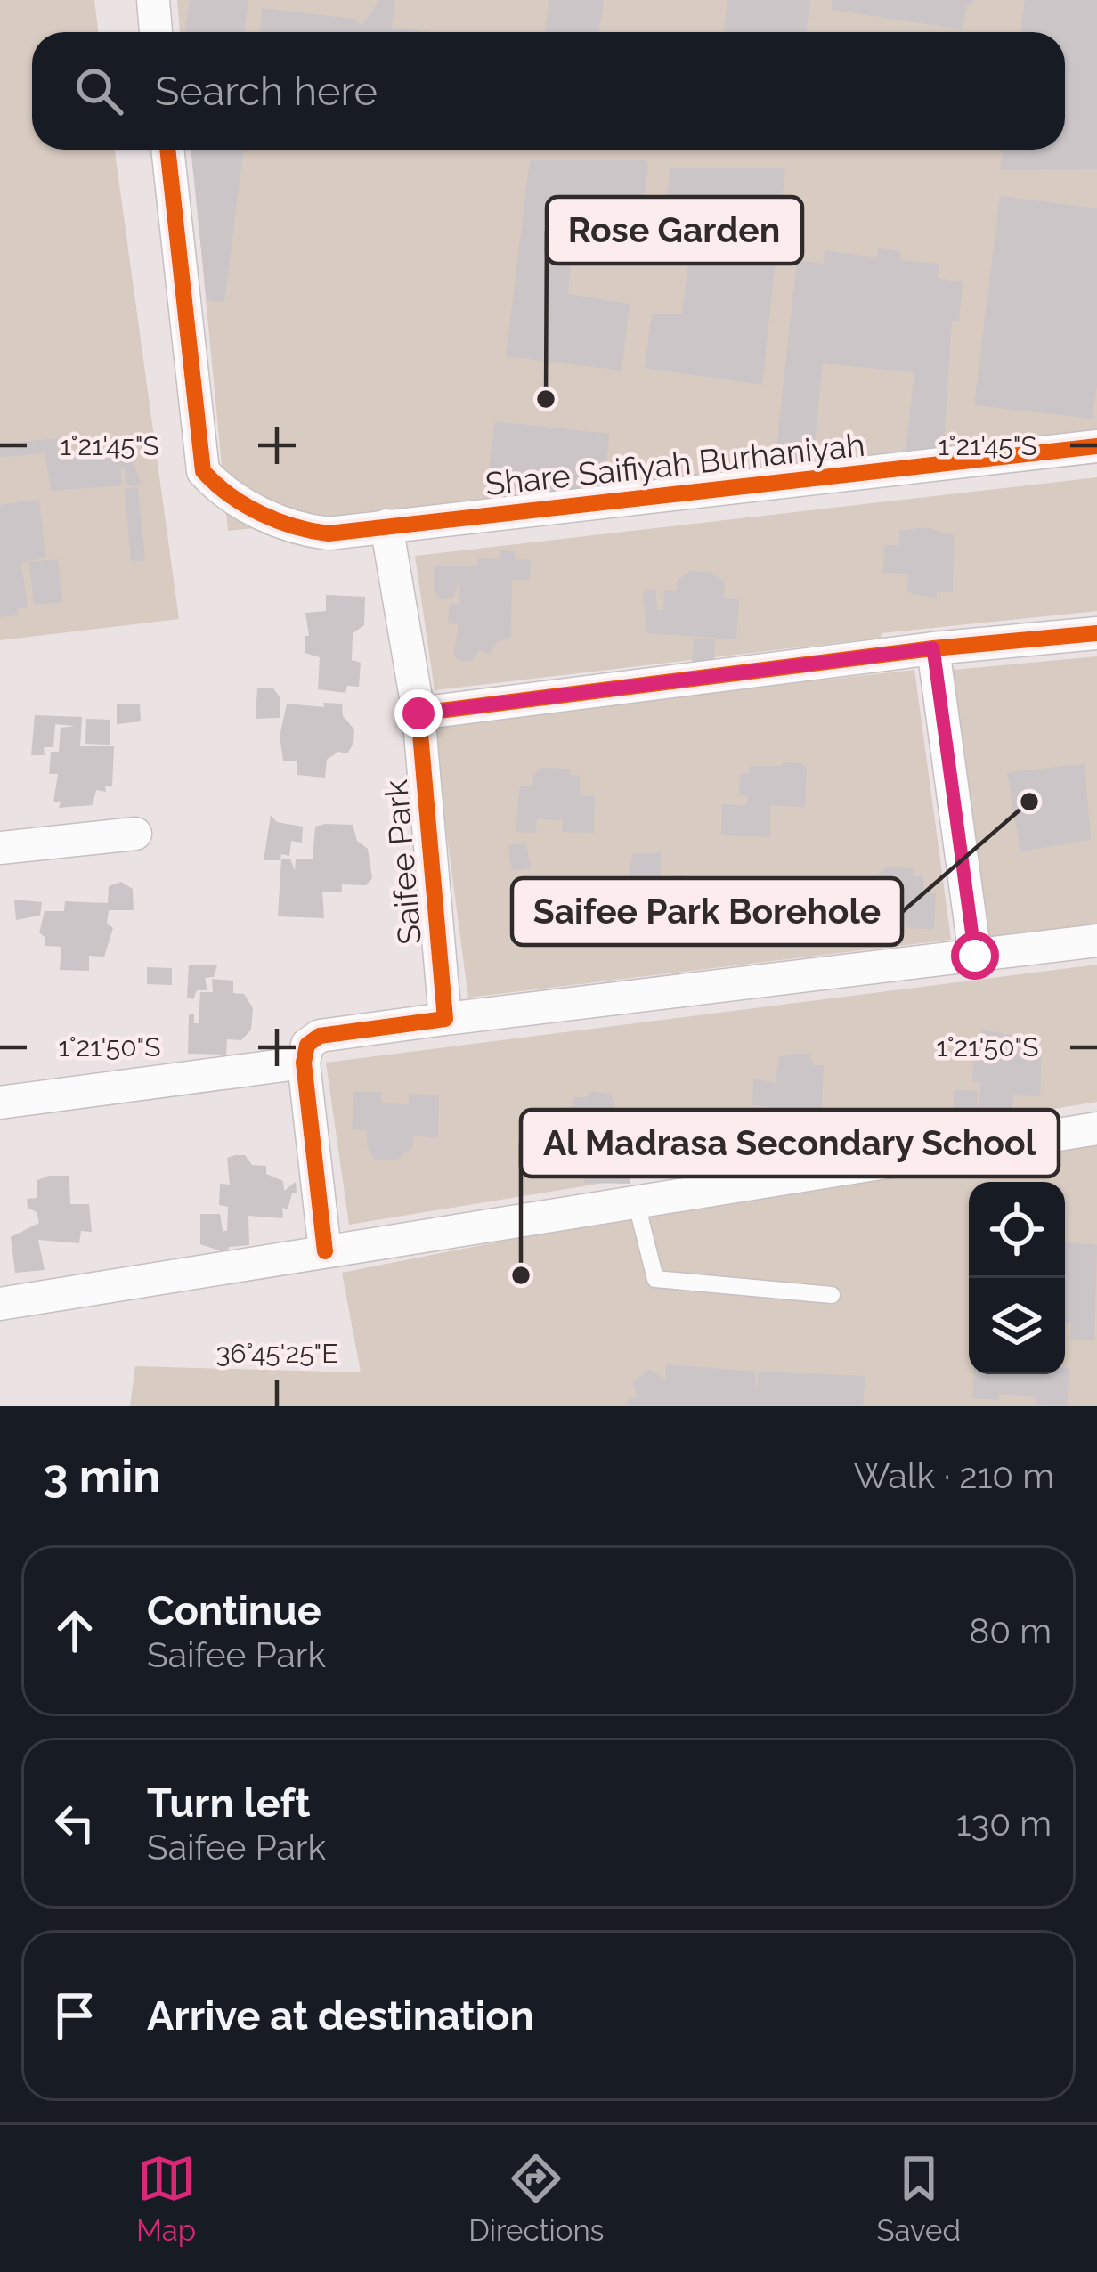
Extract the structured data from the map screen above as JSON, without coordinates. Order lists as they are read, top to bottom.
{
  "streets": {
    "street": ["Share Saifiyah Burhaniyah", "Saifee Park"]
  },
  "crossings": [
    ["Share Saifiyah Burhaniyah", "Saifee Park"]
  ],
  "places": ["Rose Garden", "Saifee Park Borehole", "Al Madrasa Secondary School"],
  "page": {
    "search": "Search here",
    "heading": ["3 min", "Walk · 210 m"],
    "list": [
      ["Continue", "Saifee Park", "80 m"],
      ["Turn left", "Saifee Park", "130 m"],
      "Arrive at destination"
    ],
    "nav": ["Map", "Directions", "Saved"]
  },
  "coordinates": ["1°21'45\"S", "1°21'50\"S", "36°45'25\"E"]
}
